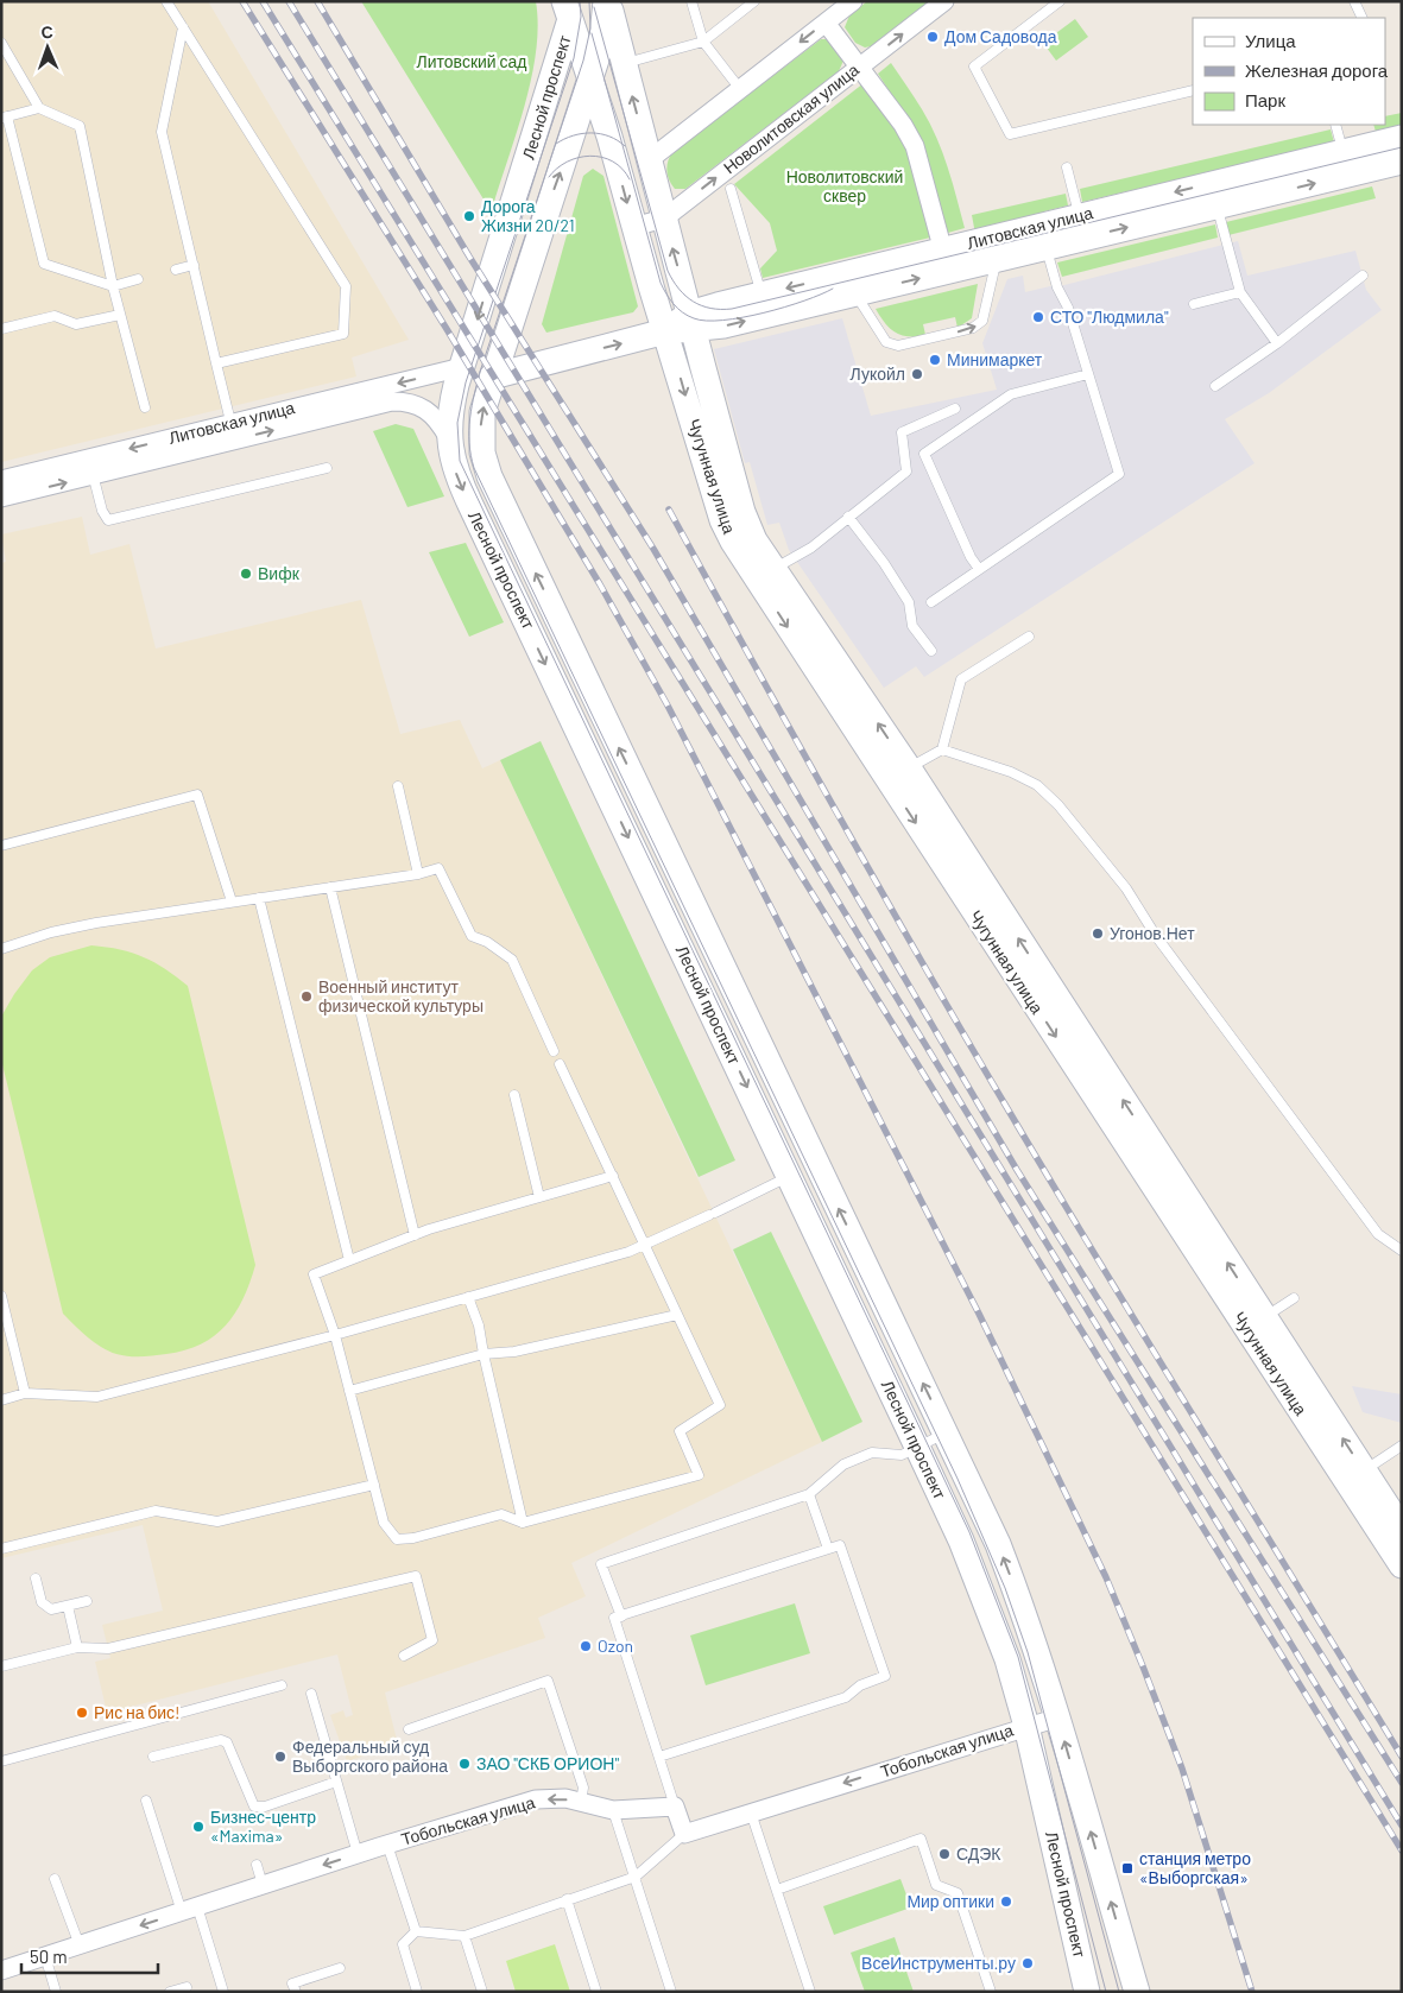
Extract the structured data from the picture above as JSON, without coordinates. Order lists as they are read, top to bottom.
{
  "streets": {
    "main road": ["Лесной проспект", "Литовская улица", "Чугунная улица"],
    "street": ["Новолитовская улица", "Тобольская улица"]
  },
  "crossings": [
    ["Лесной проспект", "Новолитовская улица"],
    ["Лесной проспект", "Литовская улица"],
    ["Лесной проспект", "Чугунная улица"],
    ["Лесной проспект", "Тобольская улица"],
    ["Литовская улица", "Чугунная улица"]
  ],
  "one_way": ["Тобольская улица"],
  "parks": ["Литовский сад", "Новолитовский сквер"],
  "places": {
    "other": [
      "Дом Садовода",
      "Дорога Жизни 20/21",
      "СТО \"Людмила\"",
      "Минимаркет",
      "Лукойл",
      "Вифк",
      "Угонов.Нет",
      "Военный институт физической культуры",
      "Ozon",
      "Рис на бис!",
      "Федеральный суд Выборгского района",
      "ЗАО \"СКБ ОРИОН\"",
      "Бизнес-центр «Maxima»",
      "СДЭК",
      "Мир оптики",
      "ВсеИнструменты.ру"
    ],
    "transit": ["станция метро «Выборгская»"]
  },
  "legend": ["Улица", "Железная дорога", "Парк"],
  "scale_bar": "50 m",
  "north": "top"
}
